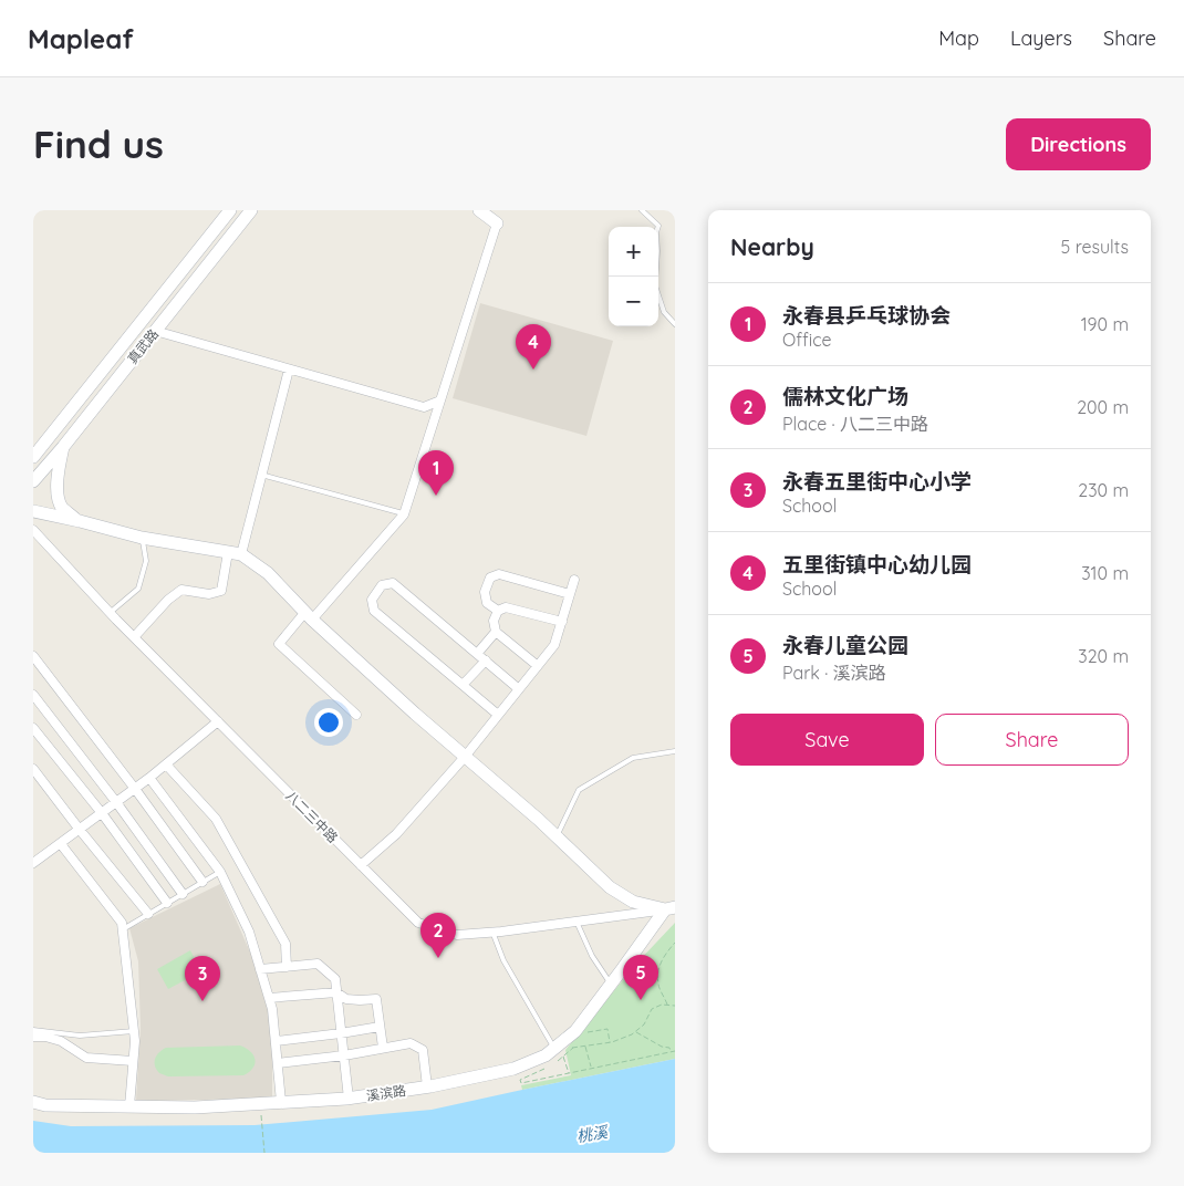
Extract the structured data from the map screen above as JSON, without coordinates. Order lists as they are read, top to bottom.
{
  "streets": {
    "main road": ["真武路", "溪滨路"],
    "street": ["八二三中路"]
  },
  "crossings": [
    ["八二三中路", "溪滨路"]
  ],
  "water": ["桃溪"],
  "page": {
    "header": "Mapleaf",
    "nav": ["Map", "Layers", "Share"],
    "buttons": [
      "Directions",
      ["Save", "Share"]
    ],
    "title": "Find us",
    "heading": ["Nearby", "5 results"],
    "map_buttons": ["+", "−"],
    "list": [
      {
        "mark": "1",
        "name": "永春县乒乓球协会",
        "note": "Office",
        "value": "190 m"
      },
      {
        "mark": "2",
        "name": "儒林文化广场",
        "note": "Place · 八二三中路",
        "value": "200 m"
      },
      {
        "mark": "3",
        "name": "永春五里街中心小学",
        "note": "School",
        "value": "230 m"
      },
      {
        "mark": "4",
        "name": "五里街镇中心幼儿园",
        "note": "School",
        "value": "310 m"
      },
      {
        "mark": "5",
        "name": "永春儿童公园",
        "note": "Park · 溪滨路",
        "value": "320 m"
      }
    ],
    "pins": [
      "4",
      "1",
      "2",
      "5",
      "3"
    ]
  }
}
